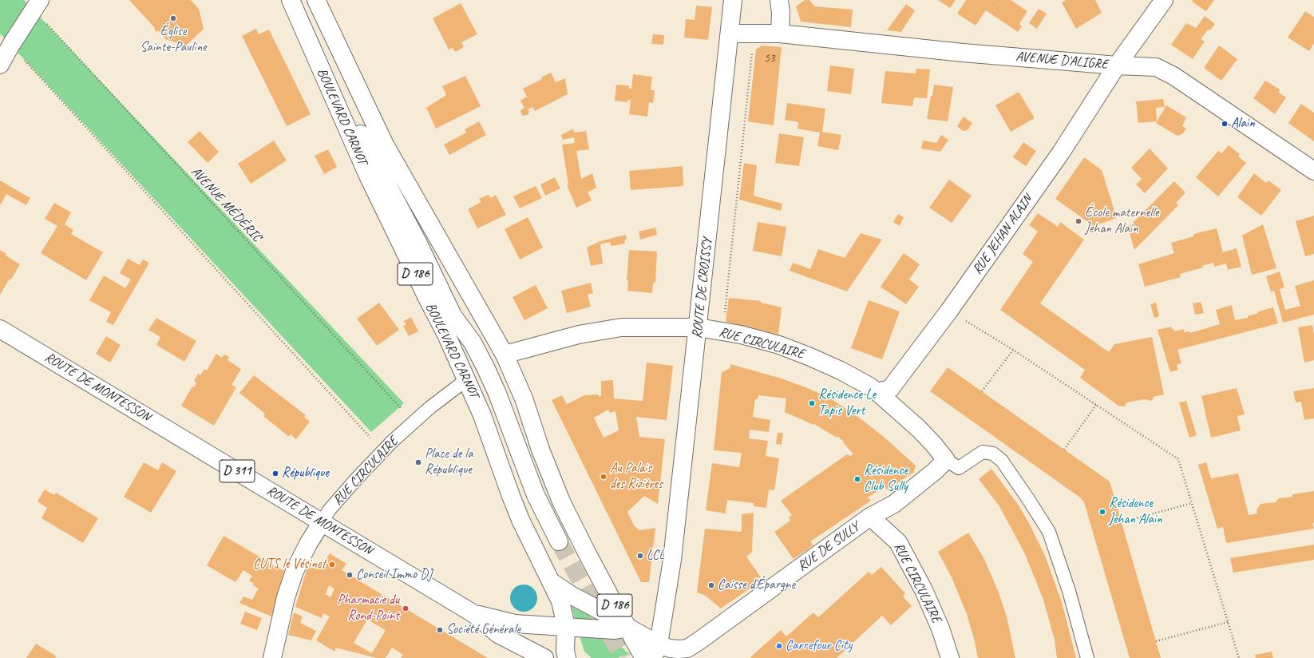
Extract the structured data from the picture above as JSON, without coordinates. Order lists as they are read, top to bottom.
{
  "streets": {
    "main road": [
      "AVENUE D'ALIGRE",
      "BOULEVARD CARNOT",
      "RUE JEHAN ALAIN",
      "D 186",
      "ROUTE DE CROISSY",
      "RUE CIRCULAIRE",
      "ROUTE DE MONTESSON",
      "D 311",
      "RUE DE SULLY"
    ],
    "path": ["AVENUE MÉDÉRIC"]
  },
  "crossings": [
    ["AVENUE D'ALIGRE", "RUE JEHAN ALAIN"],
    ["AVENUE D'ALIGRE", "ROUTE DE CROISSY"],
    ["BOULEVARD CARNOT", "D 186"],
    ["BOULEVARD CARNOT", "RUE CIRCULAIRE"],
    ["BOULEVARD CARNOT", "RUE DE SULLY"],
    ["AVENUE MÉDÉRIC", "RUE CIRCULAIRE"],
    ["RUE JEHAN ALAIN", "RUE CIRCULAIRE"],
    ["D 186", "RUE DE SULLY"],
    ["ROUTE DE CROISSY", "RUE CIRCULAIRE"],
    ["ROUTE DE CROISSY", "RUE DE SULLY"],
    ["RUE CIRCULAIRE", "ROUTE DE MONTESSON"],
    ["RUE CIRCULAIRE", "RUE DE SULLY"]
  ],
  "places": [
    "Église Sainte-Pauline",
    "Alain",
    "École maternelle Jehan Alain",
    "Résidence Le Tapis Vert",
    "Place de la République",
    "République",
    "Au Palais des Rizières",
    "Résidence Club Sully",
    "Résidence Jehan Alain",
    "LCL",
    "CUTS le Vésinet",
    "Conseil Immo DJ",
    "Caisse d'Épargne",
    "Pharmacie du Rond-Point",
    "Société Générale",
    "Carrefour City"
  ],
  "house_numbers": ["53"]
}
